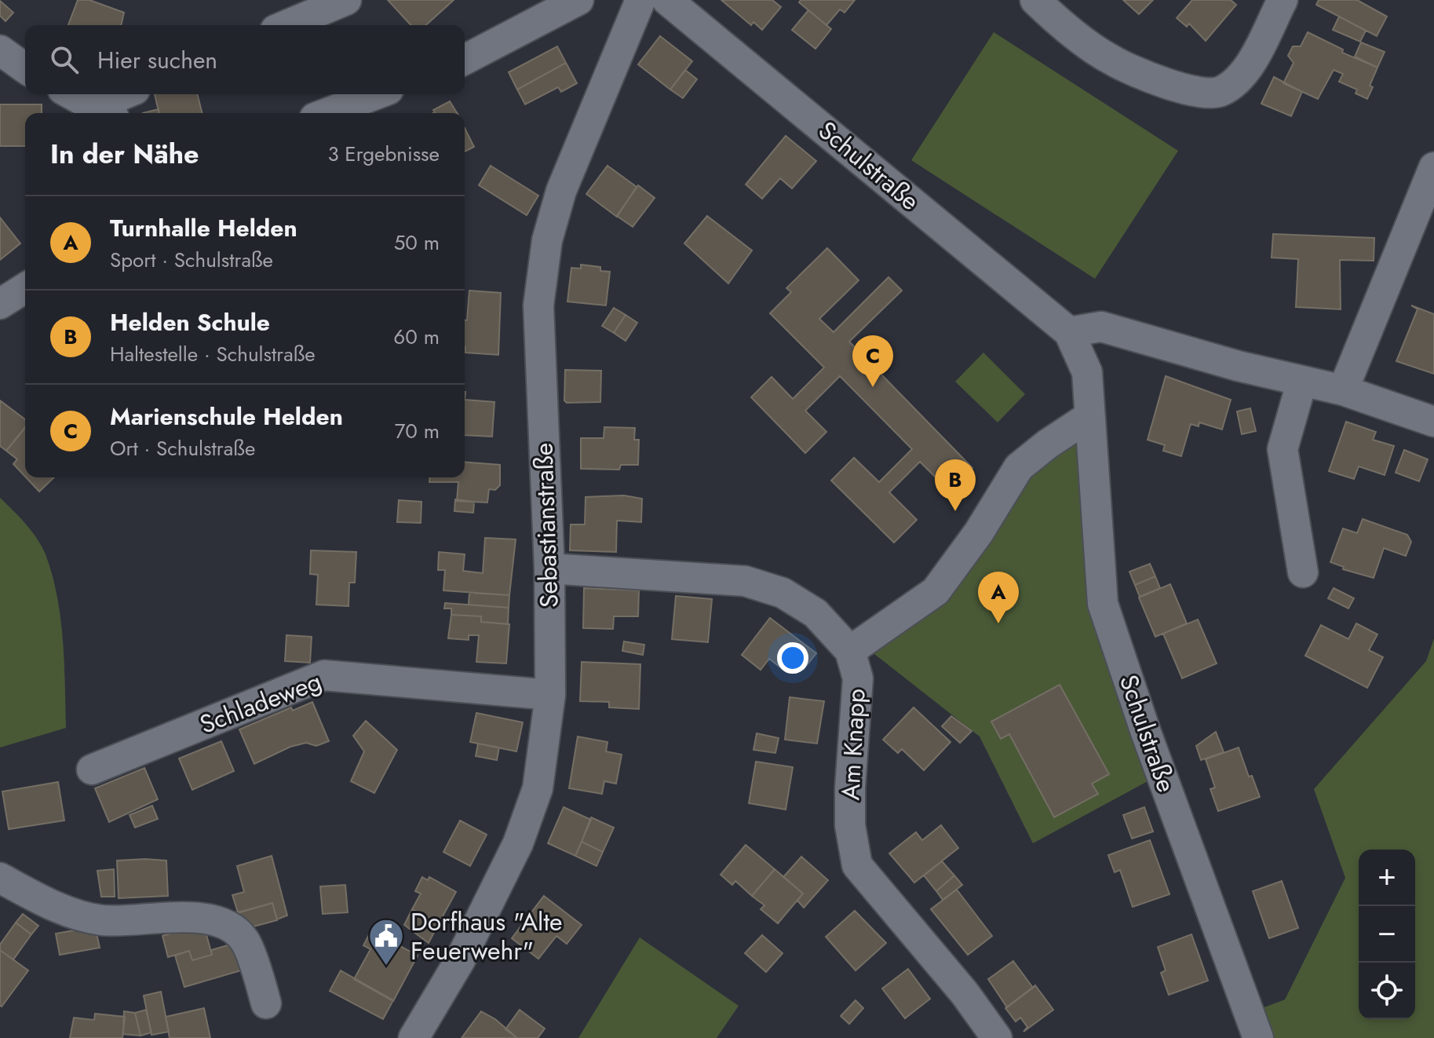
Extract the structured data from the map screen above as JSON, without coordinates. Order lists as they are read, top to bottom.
{
  "streets": {
    "street": [
      "Schulstraße",
      "Sebastianstraße",
      "Schladeweg",
      "Am Knapp"
    ]
  },
  "crossings": [
    ["Sebastianstraße", "Schladeweg"],
    ["Sebastianstraße", "Am Knapp"]
  ],
  "places": {
    "public building": ["Dorfhaus \"Alte Feuerwehr\""]
  },
  "page": {
    "search": "Hier suchen",
    "heading": ["In der Nähe", "3 Ergebnisse"],
    "list": [
      {
        "mark": "A",
        "name": "Turnhalle Helden",
        "note": "Sport · Schulstraße",
        "value": "50 m"
      },
      {
        "mark": "B",
        "name": "Helden Schule",
        "note": "Haltestelle · Schulstraße",
        "value": "60 m"
      },
      {
        "mark": "C",
        "name": "Marienschule Helden",
        "note": "Ort · Schulstraße",
        "value": "70 m"
      }
    ],
    "pins": ["C", "B", "A"],
    "map_buttons": ["+", "−"]
  }
}
